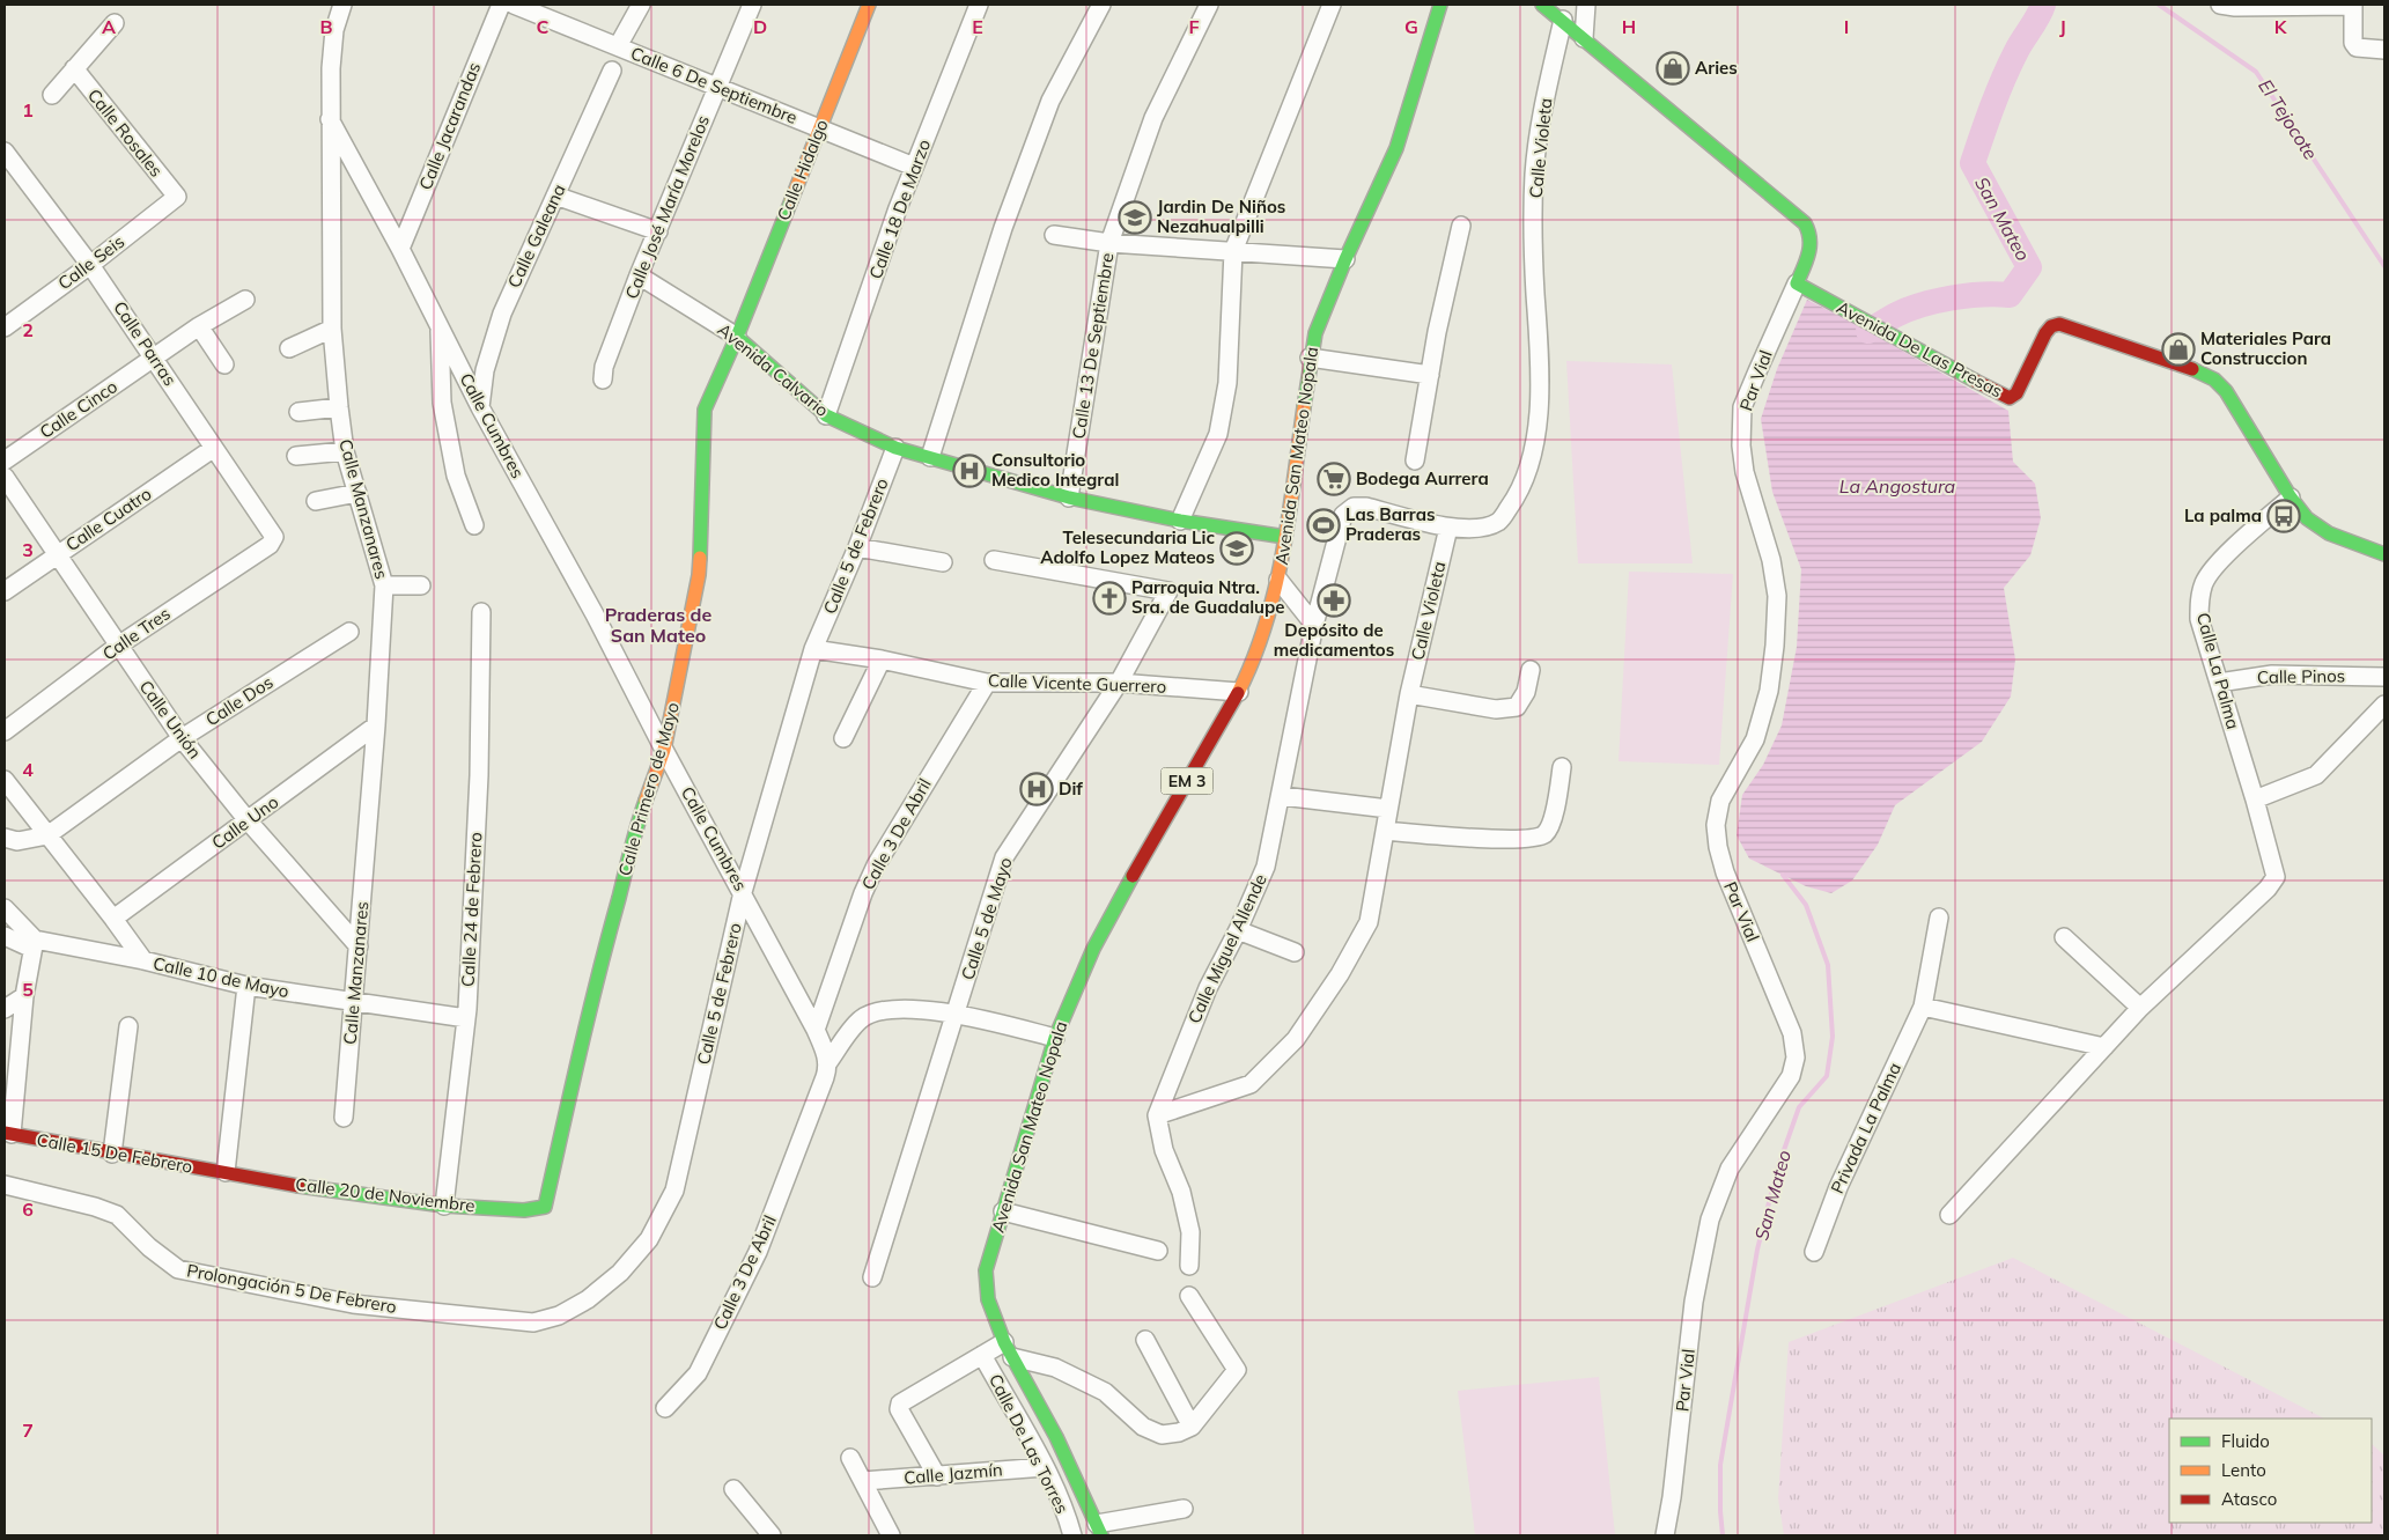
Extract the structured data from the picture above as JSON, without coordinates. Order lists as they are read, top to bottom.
{
  "streets": {
    "main road": [
      "Calle Hidalgo",
      "Avenida De Las Presas",
      "Avenida Calvario",
      "Avenida San Mateo Nopala",
      "EM 3",
      "Calle Primero de Mayo",
      "Calle 15 De Febrero",
      "Calle 20 de Noviembre"
    ],
    "street": [
      "Calle 6 De Septiembre",
      "Calle Jacarandas",
      "Calle Rosales",
      "Calle Violeta",
      "Calle José María Morelos",
      "Calle 18 De Marzo",
      "Calle Galeana",
      "Calle Seis",
      "Calle Parras",
      "Calle 13 De Septiembre",
      "Par Vial",
      "Calle Cinco",
      "Calle Cumbres",
      "Calle Manzanares",
      "Calle Cuatro",
      "Calle 5 de Febrero",
      "Calle Tres",
      "Calle La Palma",
      "Calle Pinos",
      "Calle Vicente Guerrero",
      "Calle Dos",
      "Calle Unión",
      "Calle Uno",
      "Calle 3 De Abril",
      "Calle 24 de Febrero",
      "Calle 5 de Mayo",
      "Calle Miguel Allende",
      "Calle 10 de Mayo",
      "Privada La Palma",
      "Prolongación 5 De Febrero",
      "Calle De Las Torres",
      "Calle Jazmín"
    ]
  },
  "crossings": [
    ["Calle 6 De Septiembre", "Calle Hidalgo"],
    ["Calle 6 De Septiembre", "Calle José María Morelos"],
    ["Calle 6 De Septiembre", "Calle 18 De Marzo"],
    ["Calle Jacarandas", "Calle Cumbres"],
    ["Calle Rosales", "Calle Seis"],
    ["Calle Violeta", "Calle Miguel Allende"],
    ["Calle Hidalgo", "Avenida Calvario"],
    ["Calle Hidalgo", "Calle Primero de Mayo"],
    ["Calle José María Morelos", "Avenida Calvario"],
    ["Calle 18 De Marzo", "Avenida Calvario"],
    ["Calle Galeana", "Calle Cumbres"],
    ["Calle Seis", "Calle Parras"],
    ["Calle Parras", "Calle Cinco"],
    ["Calle Parras", "Calle Cuatro"],
    ["Calle Parras", "Calle Tres"],
    ["Calle 13 De Septiembre", "Avenida Calvario"],
    ["Avenida De Las Presas", "Par Vial"],
    ["Avenida De Las Presas", "Calle La Palma"],
    ["Avenida Calvario", "Avenida San Mateo Nopala"],
    ["Avenida Calvario", "Calle 5 de Febrero"],
    ["Avenida Calvario", "Calle Primero de Mayo"],
    ["Calle Cumbres", "Calle Manzanares"],
    ["Calle Cumbres", "Calle 5 de Febrero"],
    ["Calle Cumbres", "Calle Primero de Mayo"],
    ["Calle Cumbres", "Calle 3 De Abril"],
    ["Avenida San Mateo Nopala", "Calle Vicente Guerrero"],
    ["Calle Manzanares", "Calle Unión"],
    ["Calle Manzanares", "Calle Uno"],
    ["Calle Manzanares", "Calle 10 de Mayo"],
    ["Calle Cuatro", "Calle Unión"],
    ["Calle 5 de Febrero", "Calle Vicente Guerrero"],
    ["Calle 5 de Febrero", "Prolongación 5 De Febrero"],
    ["Calle Tres", "Calle Unión"],
    ["Calle La Palma", "Calle Pinos"],
    ["Calle Vicente Guerrero", "Calle 3 De Abril"],
    ["Calle Vicente Guerrero", "Calle 5 de Mayo"],
    ["Calle Dos", "Calle Unión"],
    ["Calle Unión", "Calle Uno"],
    ["Calle Primero de Mayo", "Calle 20 de Noviembre"],
    ["Calle 24 de Febrero", "Calle 10 de Mayo"],
    ["Calle 24 de Febrero", "Calle 20 de Noviembre"],
    ["Calle 15 De Febrero", "Calle 20 de Noviembre"],
    ["Calle De Las Torres", "Calle Jazmín"]
  ],
  "districts": ["Praderas de San Mateo"],
  "water": ["El Tejocote", "San Mateo", "La Angostura"],
  "places": {
    "shop": ["Aries", "Materiales Para Construccion"],
    "school or university": ["Jardin De Niños Nezahualpilli", "Telesecundaria Lic Adolfo Lopez Mateos"],
    "hospital": ["Consultorio Medico Integral", "Dif"],
    "supermarket": ["Bodega Aurrera"],
    "bus stop": ["La palma"],
    "sports": ["Las Barras Praderas"],
    "church": ["Parroquia Ntra. Sra. de Guadalupe"],
    "pharmacy": ["Depósito de medicamentos"]
  },
  "legend": ["Fluido", "Lento", "Atasco"],
  "grid": {
    "columns": [
      "A",
      "B",
      "C",
      "D",
      "E",
      "F",
      "G",
      "H",
      "I",
      "J",
      "K"
    ],
    "rows": [
      "1",
      "2",
      "3",
      "4",
      "5",
      "6",
      "7"
    ]
  }
}
